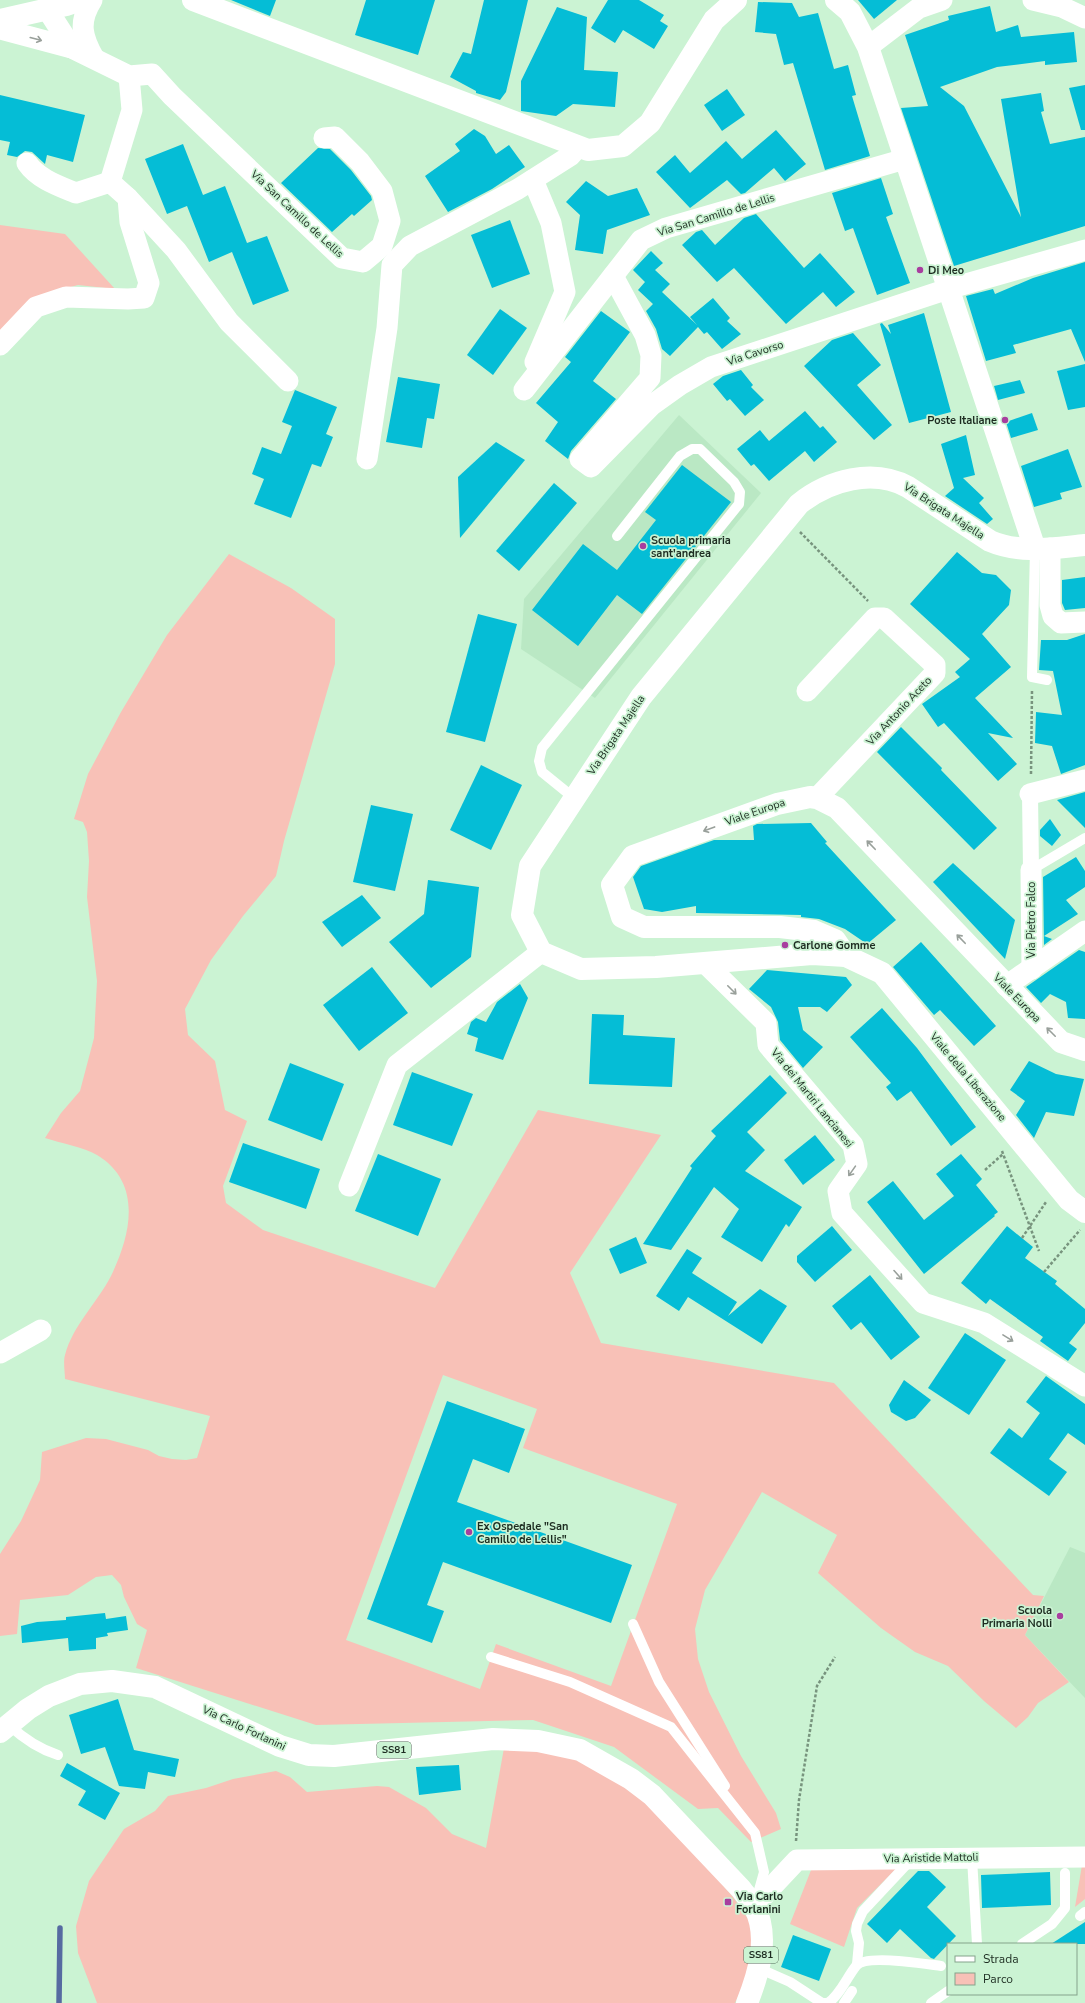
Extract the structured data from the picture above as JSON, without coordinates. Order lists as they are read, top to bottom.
{
  "streets": {
    "main road": [
      "Via Brigata Majella",
      "Viale Europa",
      "Viale della Liberazione",
      "Via Carlo Forlanini",
      "SS81"
    ],
    "street": [
      "Via San Camillo de Lellis",
      "Via Cavorso",
      "Via Antonio Aceto",
      "Via Pietro Falco",
      "Via dei Martiri Lancianesi",
      "Via Aristide Mattoli"
    ]
  },
  "crossings": [
    ["Via San Camillo de Lellis", "Via Cavorso"],
    ["Via Antonio Aceto", "Viale Europa"],
    ["Viale Europa", "Viale della Liberazione"]
  ],
  "one_way": ["Via dei Martiri Lancianesi"],
  "places": {
    "other": [
      "Di Meo",
      "Poste Italiane",
      "Scuola primaria sant'andrea",
      "Carlone Gomme",
      "Ex Ospedale \"San Camillo de Lellis\"",
      "Scuola Primaria Nolli"
    ],
    "transit": ["Via Carlo Forlanini"]
  },
  "legend": ["Strada", "Parco"]
}
